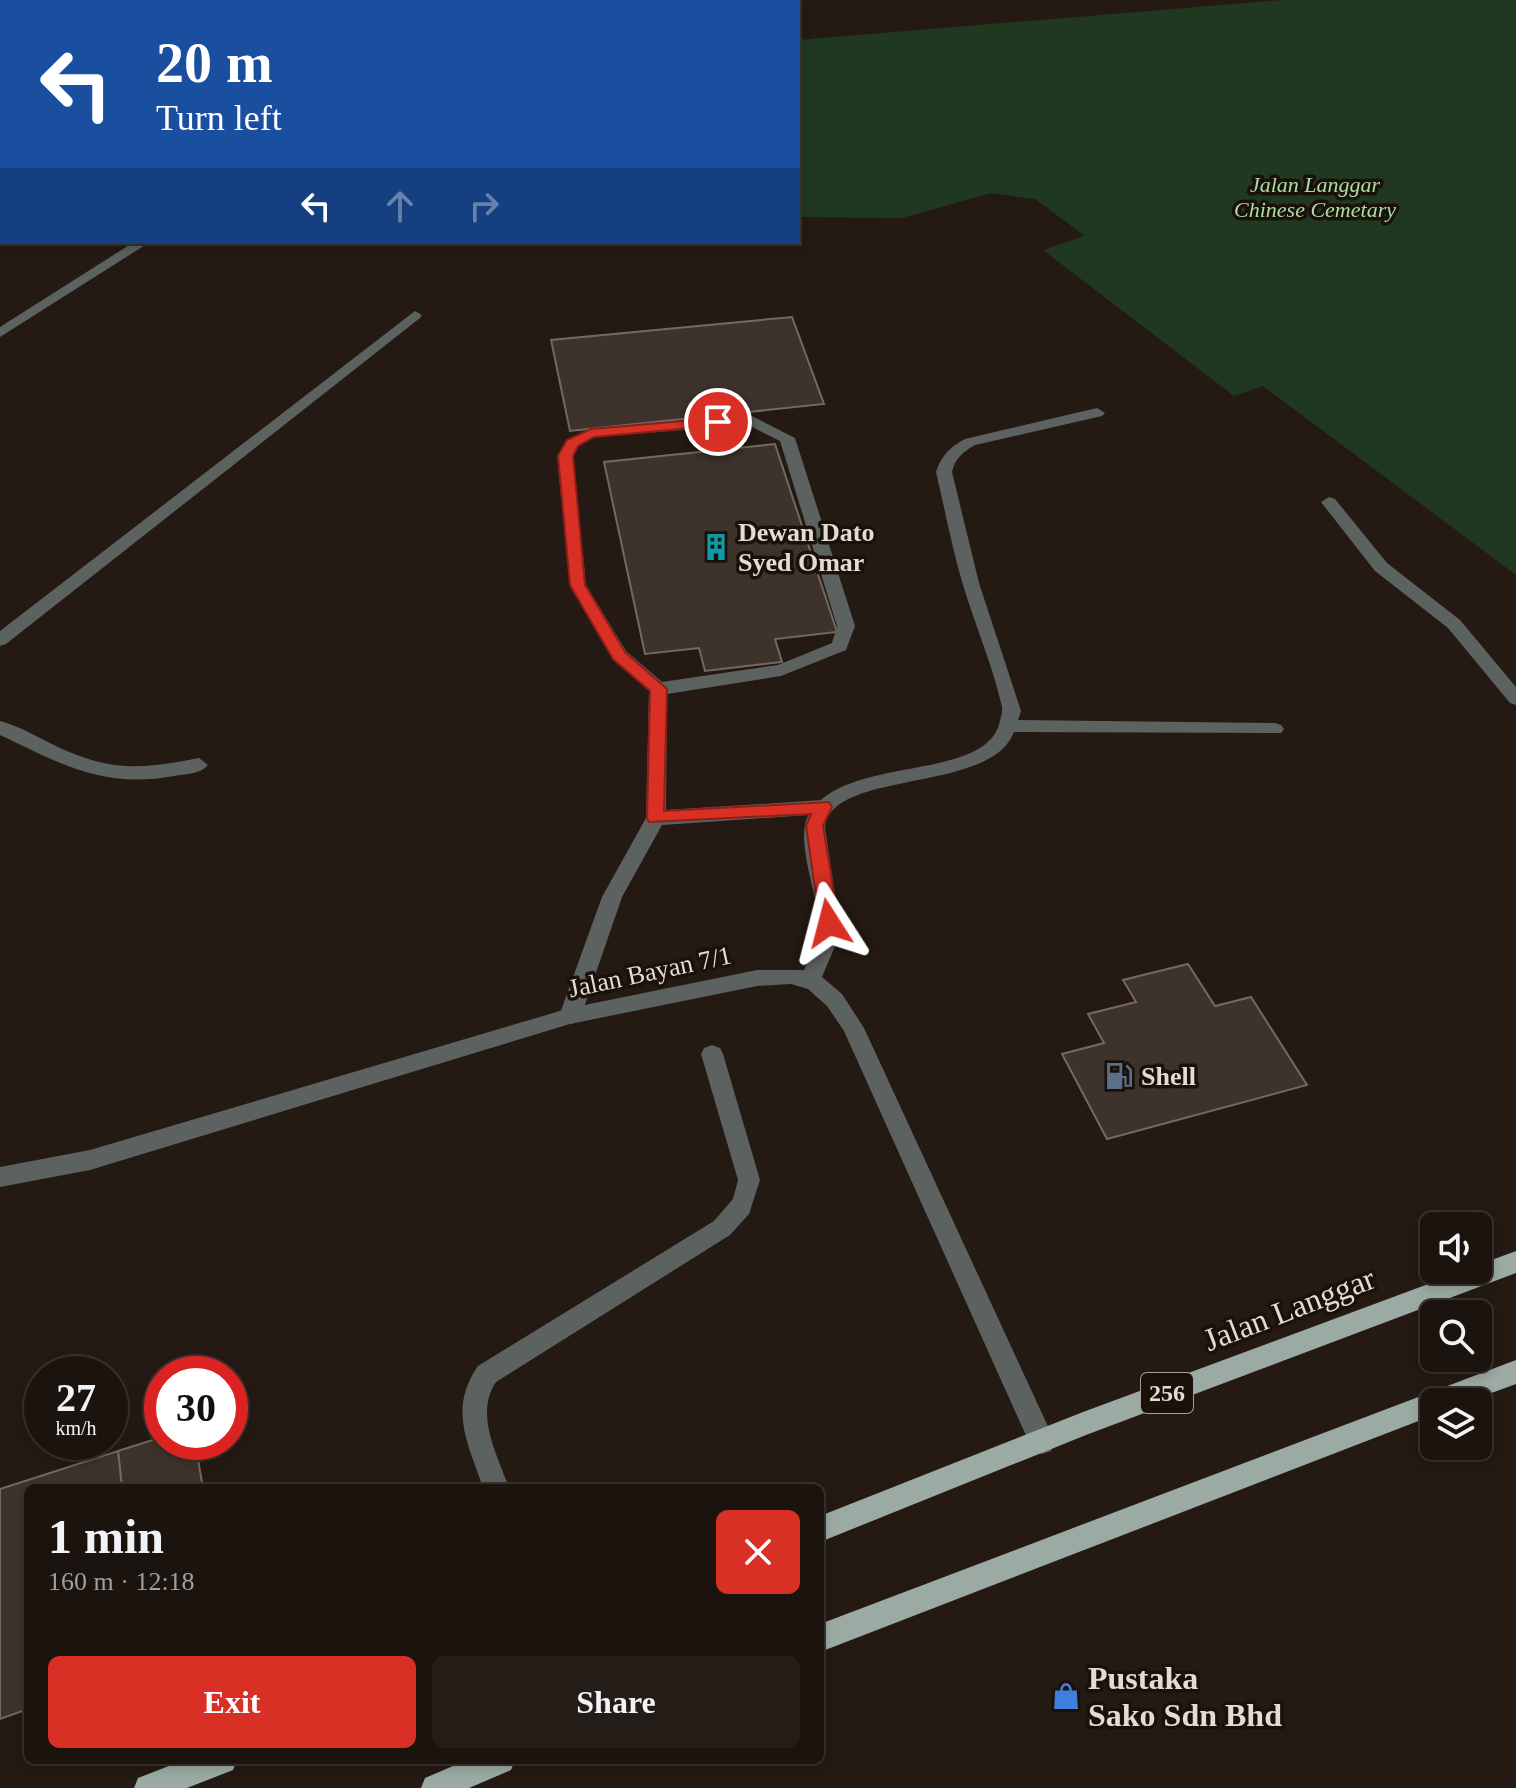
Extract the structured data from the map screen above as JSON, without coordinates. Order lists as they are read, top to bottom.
{
  "streets": {
    "main road": ["Jalan Langgar", "256"],
    "street": ["Jalan Bayan 7/1"]
  },
  "parks": ["Jalan Langgar Chinese Cemetary"],
  "places": {
    "building": ["Dewan Dato Syed Omar"],
    "fuel station": ["Shell"],
    "shop": ["Pustaka Sako Sdn Bhd"]
  },
  "page": {
    "turn": ["20 m", "Turn left"],
    "speed": "27 km/h",
    "limit": "30",
    "heading": ["1 min", "160 m · 12:18"],
    "buttons": ["Exit", "Share"]
  }
}
